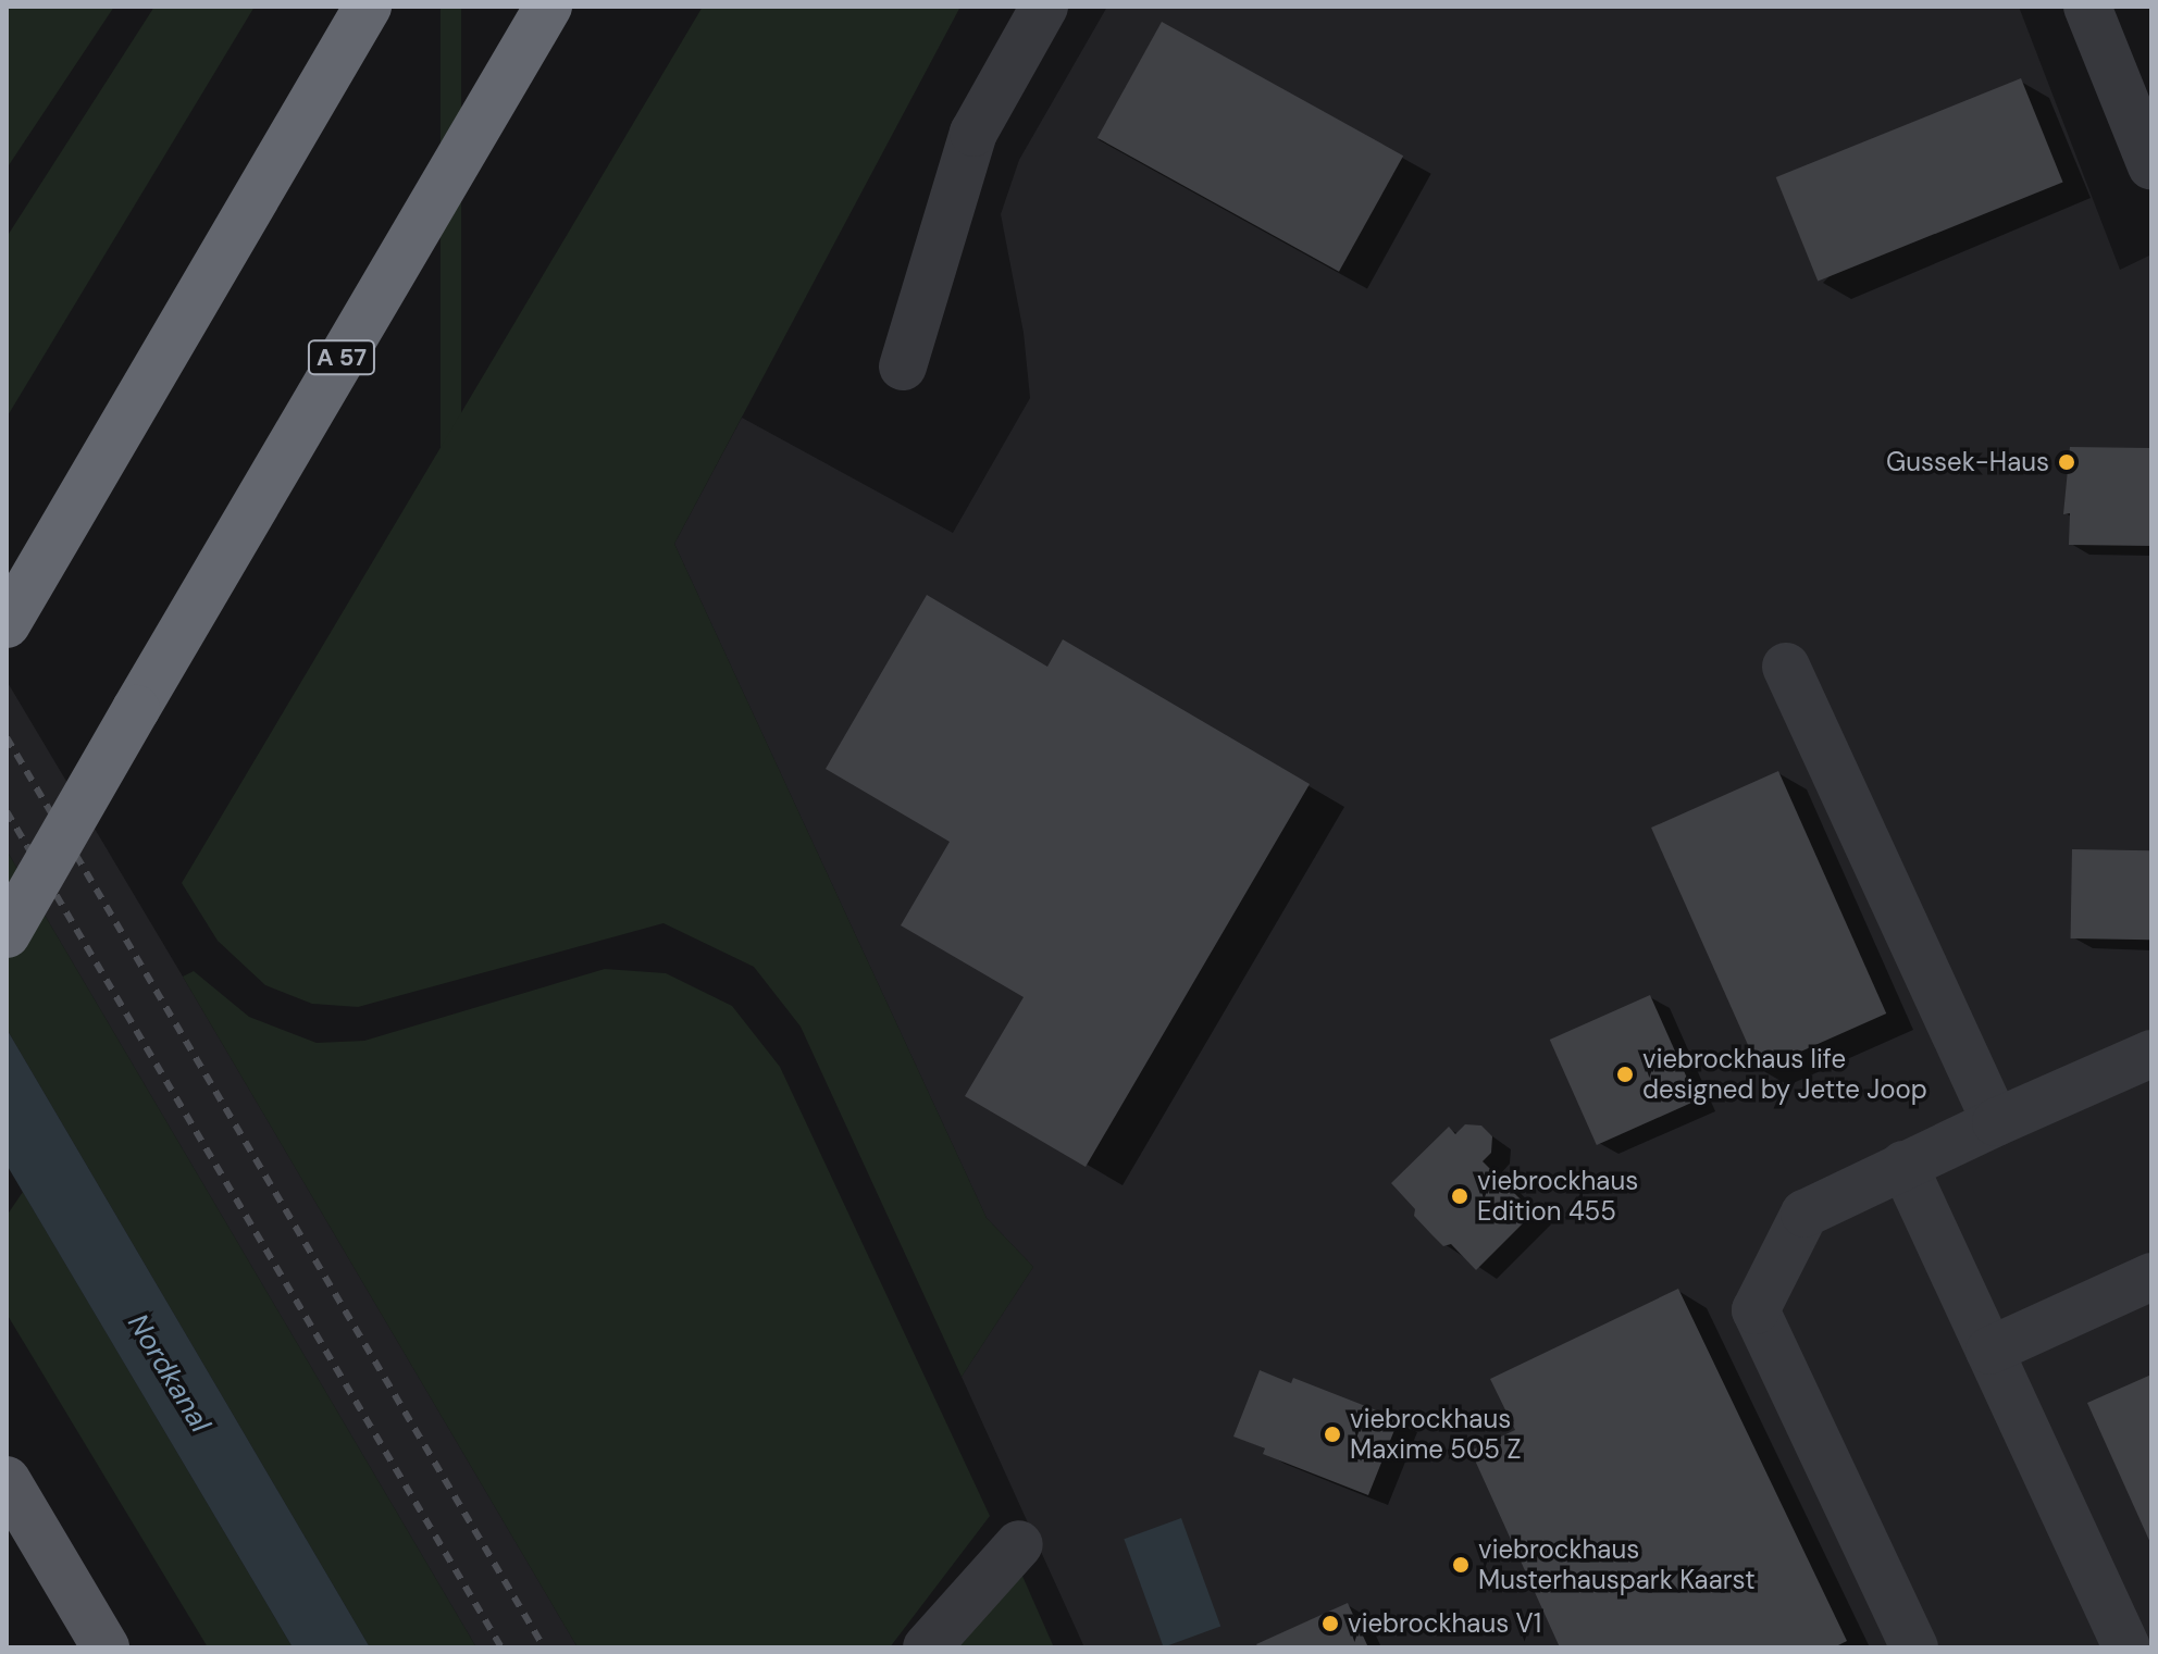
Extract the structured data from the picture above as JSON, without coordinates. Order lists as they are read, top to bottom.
{
  "streets": {
    "highway": ["A 57"]
  },
  "water": ["Nordkanal"],
  "places": [
    "Gussek-Haus",
    "viebrockhaus life designed by Jette Joop",
    "viebrockhaus Edition 455",
    "viebrockhaus Maxime 505 Z",
    "viebrockhaus Musterhauspark Kaarst",
    "viebrockhaus V1"
  ]
}
